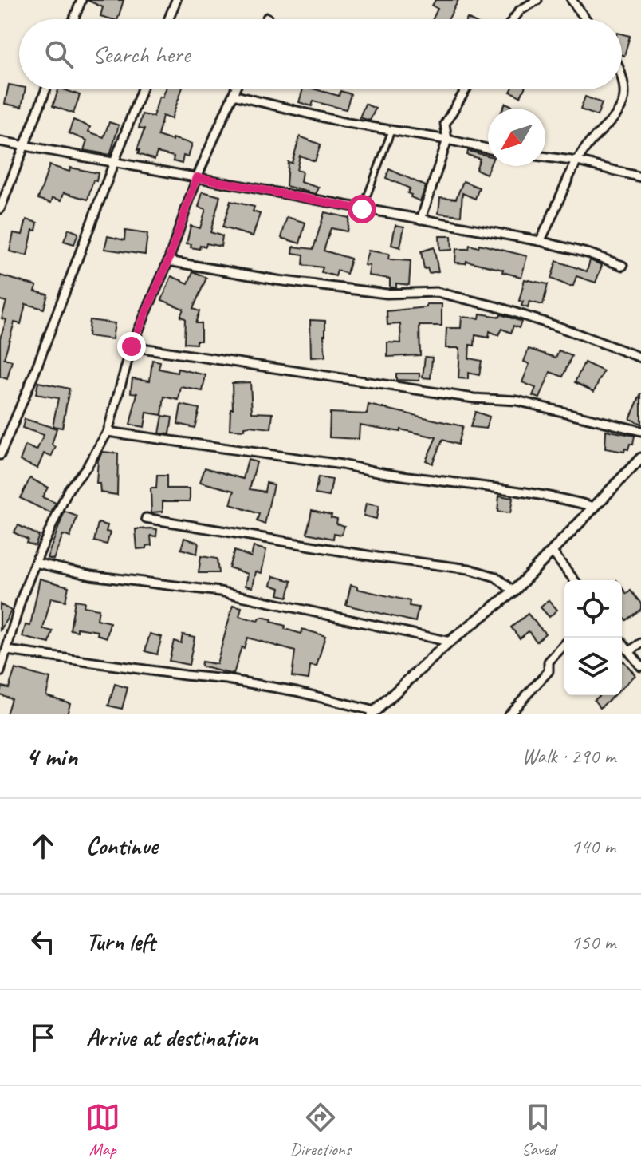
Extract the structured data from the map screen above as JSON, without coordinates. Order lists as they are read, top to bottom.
{
  "north": "bottom left",
  "page": {
    "search": "Search here",
    "heading": ["4 min", "Walk · 290 m"],
    "list": [
      ["Continue", "140 m"],
      ["Turn left", "150 m"],
      "Arrive at destination"
    ],
    "nav": ["Map", "Directions", "Saved"]
  }
}
